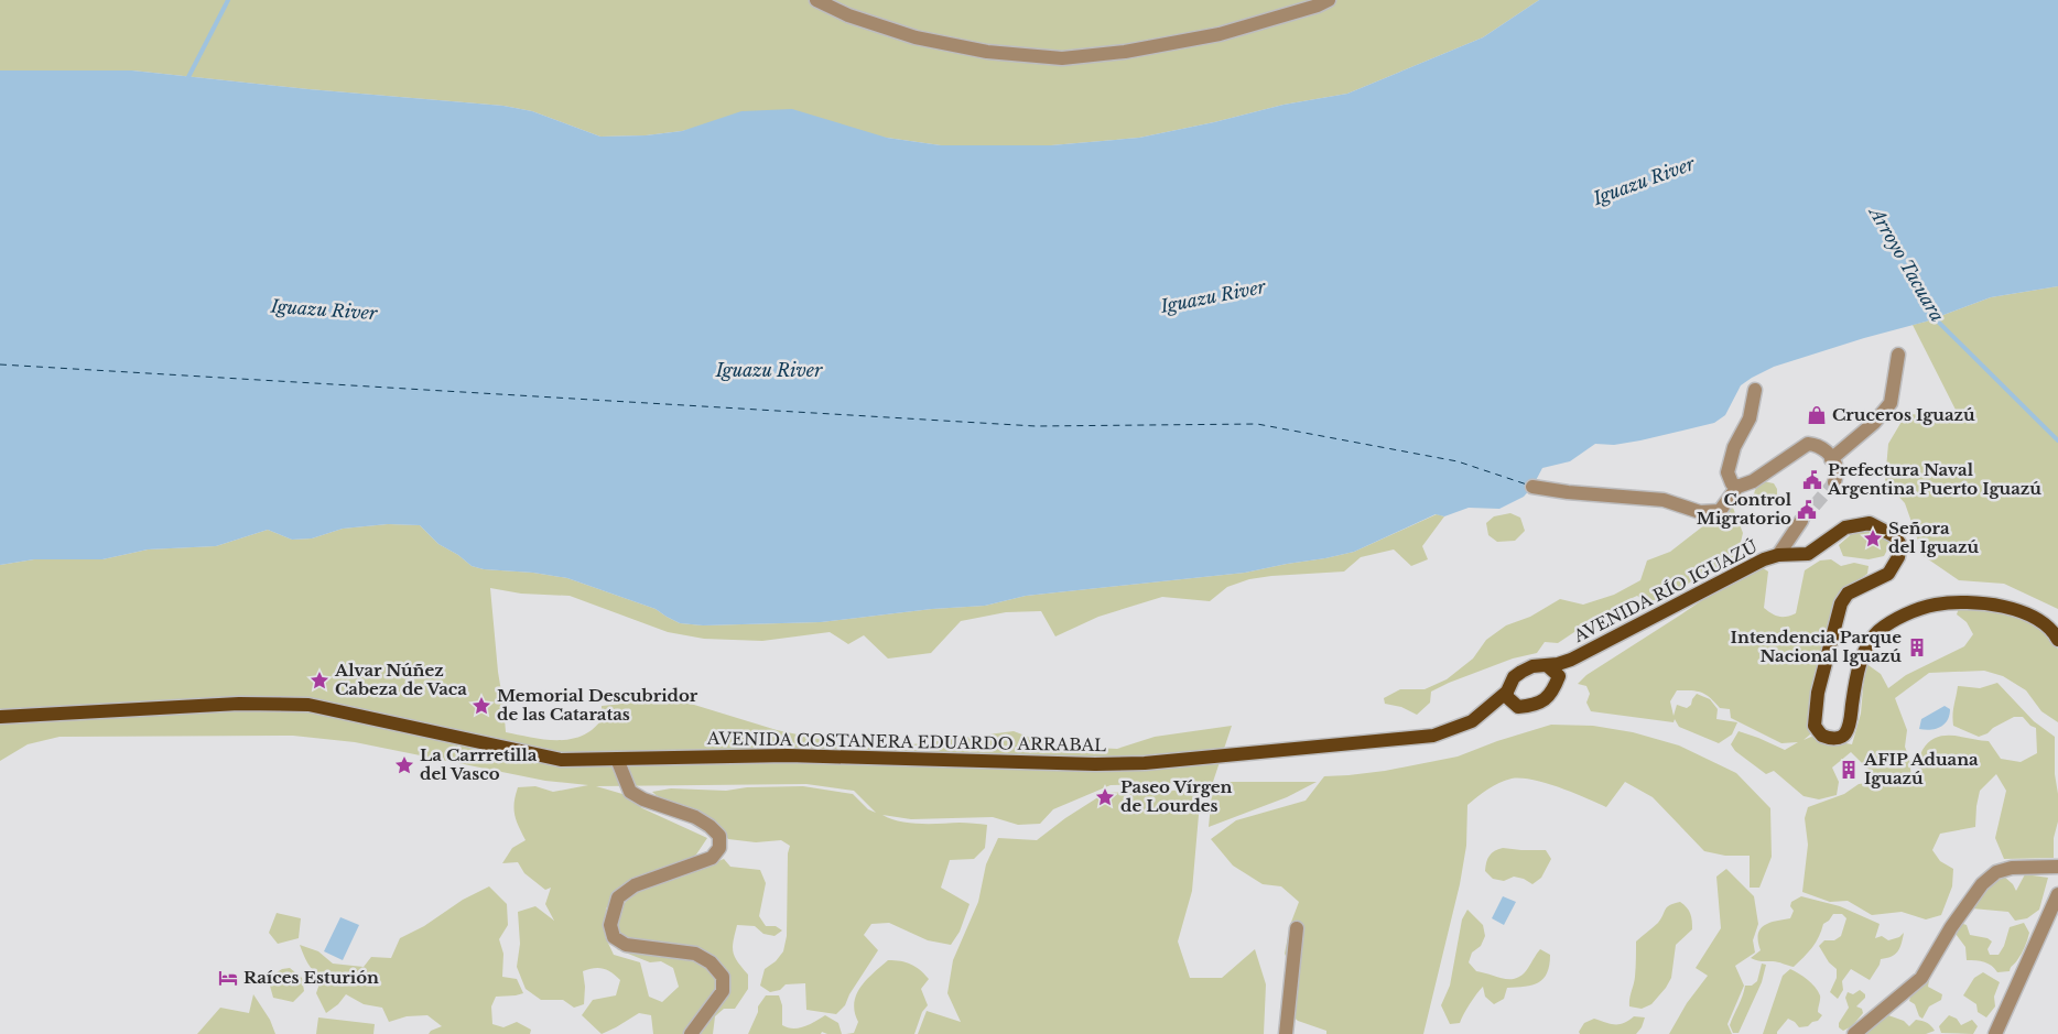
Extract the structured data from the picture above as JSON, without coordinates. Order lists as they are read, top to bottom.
{
  "streets": {
    "main road": ["AVENIDA RÍO IGUAZÚ", "AVENIDA COSTANERA EDUARDO ARRABAL"]
  },
  "crossings": [
    ["AVENIDA RÍO IGUAZÚ", "AVENIDA COSTANERA EDUARDO ARRABAL"]
  ],
  "water": ["Iguazu River", "Arroyo Tacuara"],
  "places": {
    "shop": ["Cruceros Iguazú"],
    "public building": ["Prefectura Naval Argentina Puerto Iguazú", "Control Migratorio"],
    "place": [
      "Señora del Iguazú",
      "Alvar Núñez Cabeza de Vaca",
      "Memorial Descubridor de las Cataratas",
      "La Carrretilla del Vasco",
      "Paseo Vírgen de Lourdes"
    ],
    "building": ["Intendencia Parque Nacional Iguazú", "AFIP Aduana Iguazú"],
    "hotel": ["Raíces Esturión"]
  }
}
